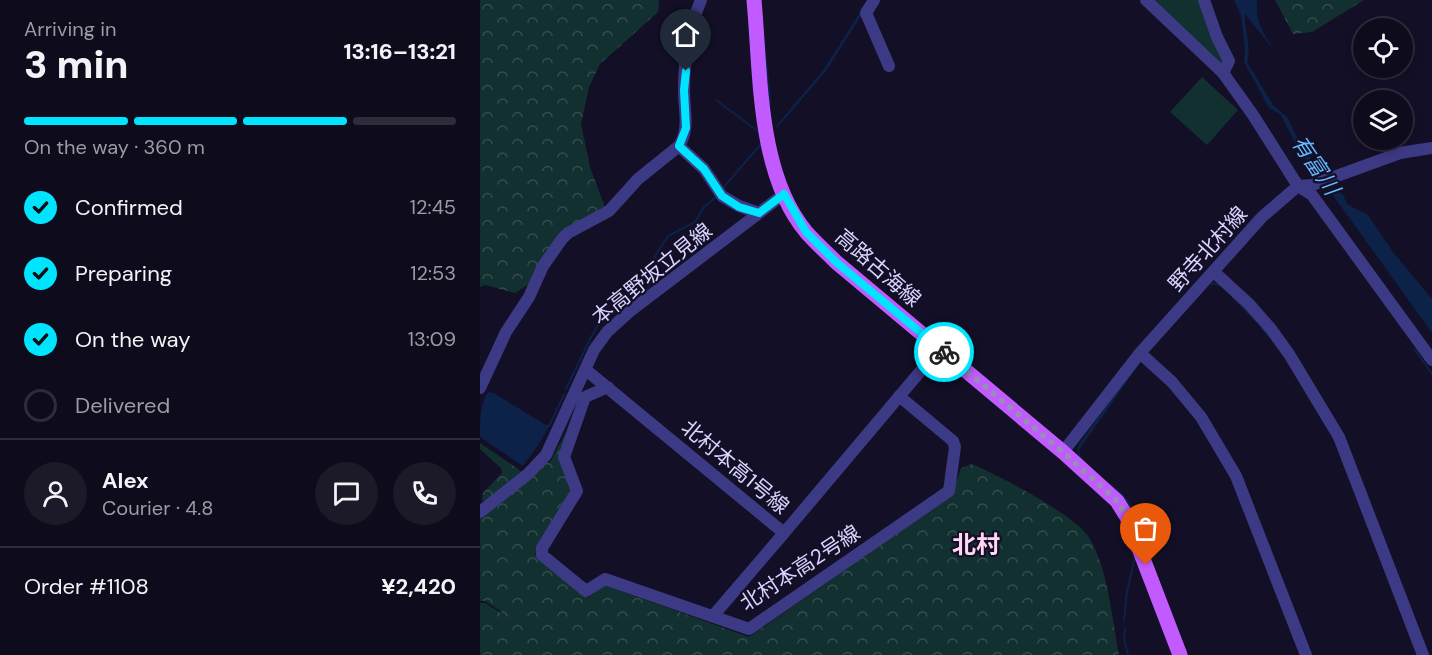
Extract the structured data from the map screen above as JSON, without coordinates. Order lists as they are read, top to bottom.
{
  "streets": {
    "main road": ["高路古海線"],
    "street": [
      "野寺北村線",
      "本高野坂立見線",
      "北村本高1号線",
      "北村本高2号線"
    ]
  },
  "crossings": [
    ["野寺北村線", "高路古海線"],
    ["高路古海線", "本高野坂立見線"],
    ["高路古海線", "北村本高1号線"],
    ["本高野坂立見線", "北村本高1号線"],
    ["北村本高1号線", "北村本高2号線"]
  ],
  "districts": ["北村"],
  "water": ["有富川"],
  "page": {
    "heading": ["3 min", "Arriving in", "13:16–13:21"],
    "panel": [
      "Alex",
      "Courier · 4.8",
      "Order #1108",
      "¥2,420"
    ],
    "bar": "On the way · 360 m",
    "list": [
      ["Confirmed", "12:45"],
      ["Preparing", "12:53"],
      ["On the way", "13:09"],
      "Delivered"
    ]
  }
}
